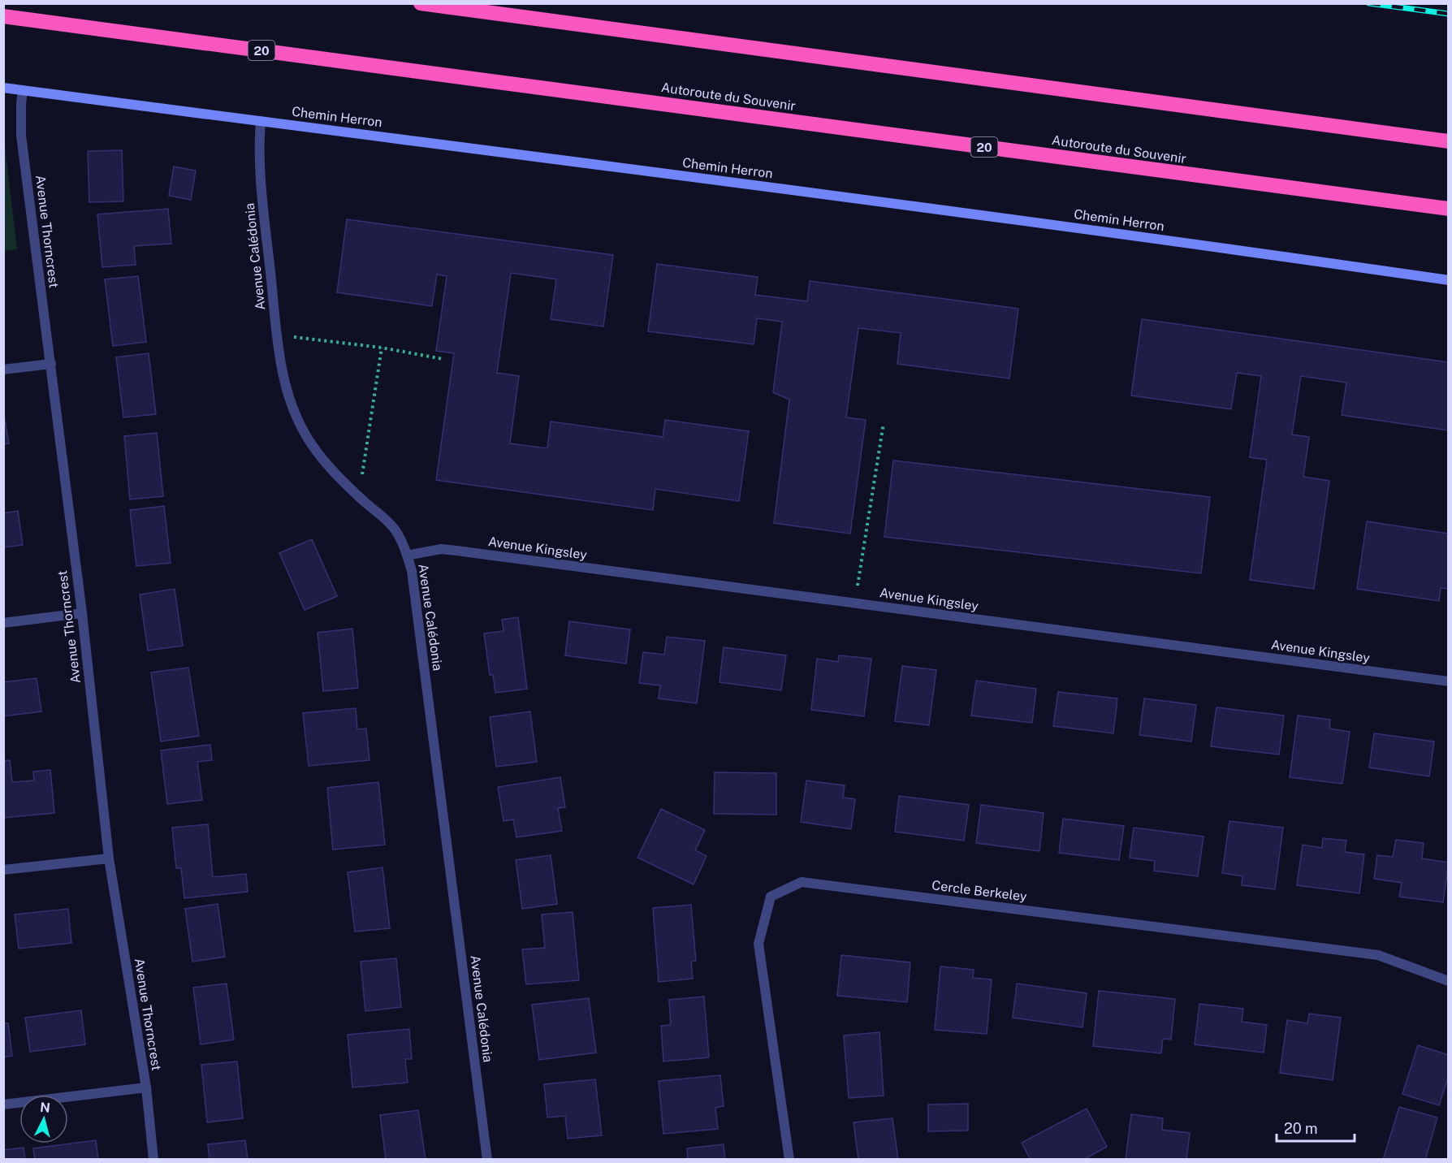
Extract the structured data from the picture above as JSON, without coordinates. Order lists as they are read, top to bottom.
{
  "streets": {
    "highway": ["20", "Autoroute du Souvenir"],
    "main road": ["Chemin Herron"],
    "street": [
      "Avenue Thorncrest",
      "Avenue Calédonia",
      "Avenue Kingsley",
      "Cercle Berkeley"
    ]
  },
  "crossings": [
    ["Chemin Herron", "Avenue Thorncrest"],
    ["Chemin Herron", "Avenue Calédonia"],
    ["Avenue Calédonia", "Avenue Kingsley"]
  ],
  "scale_bar": "20 m",
  "north": "top"
}
